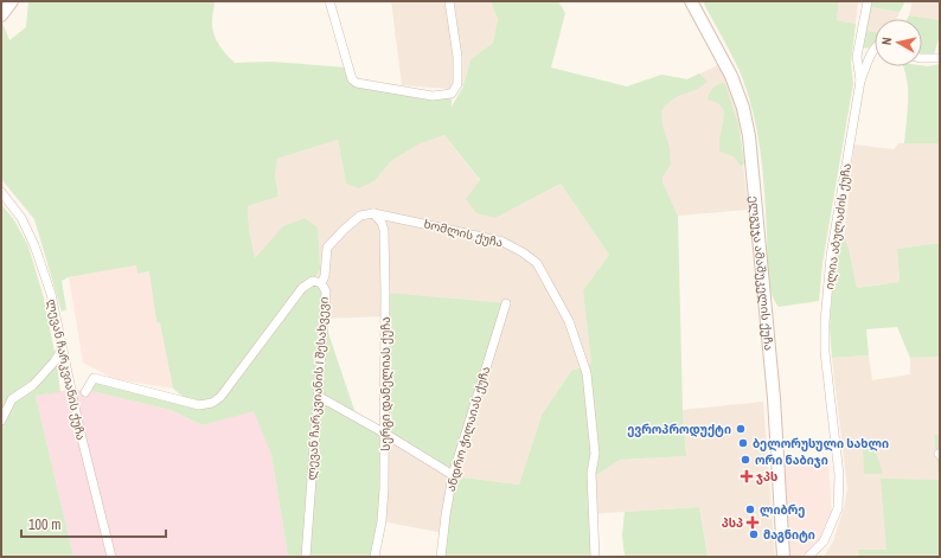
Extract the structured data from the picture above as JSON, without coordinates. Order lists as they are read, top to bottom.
{
  "streets": {
    "main road": ["ელგუჯა ამაშუკელის ქუჩა"],
    "street": [
      "ილია აბულაძის ქუჩა",
      "ხომლის ქუჩა",
      "ლევან ჩარკვიანის ქუჩა",
      "სერგი დანელიას ქუჩა",
      "ლევან ჩარკვიანის I შესახვევი",
      "ანდრო ჭილაიას ქუჩა"
    ]
  },
  "crossings": [
    ["ხომლის ქუჩა", "სერგი დანელიას ქუჩა"]
  ],
  "places": {
    "other": [
      "ევროპროდუქტი",
      "ბელორუსული სახლი",
      "ორი ნაბიჯი",
      "ლიბრე",
      "მაგნიტი"
    ],
    "health": ["ჯპს", "პსპ"]
  },
  "scale_bar": "100 m",
  "north": "left"
}
